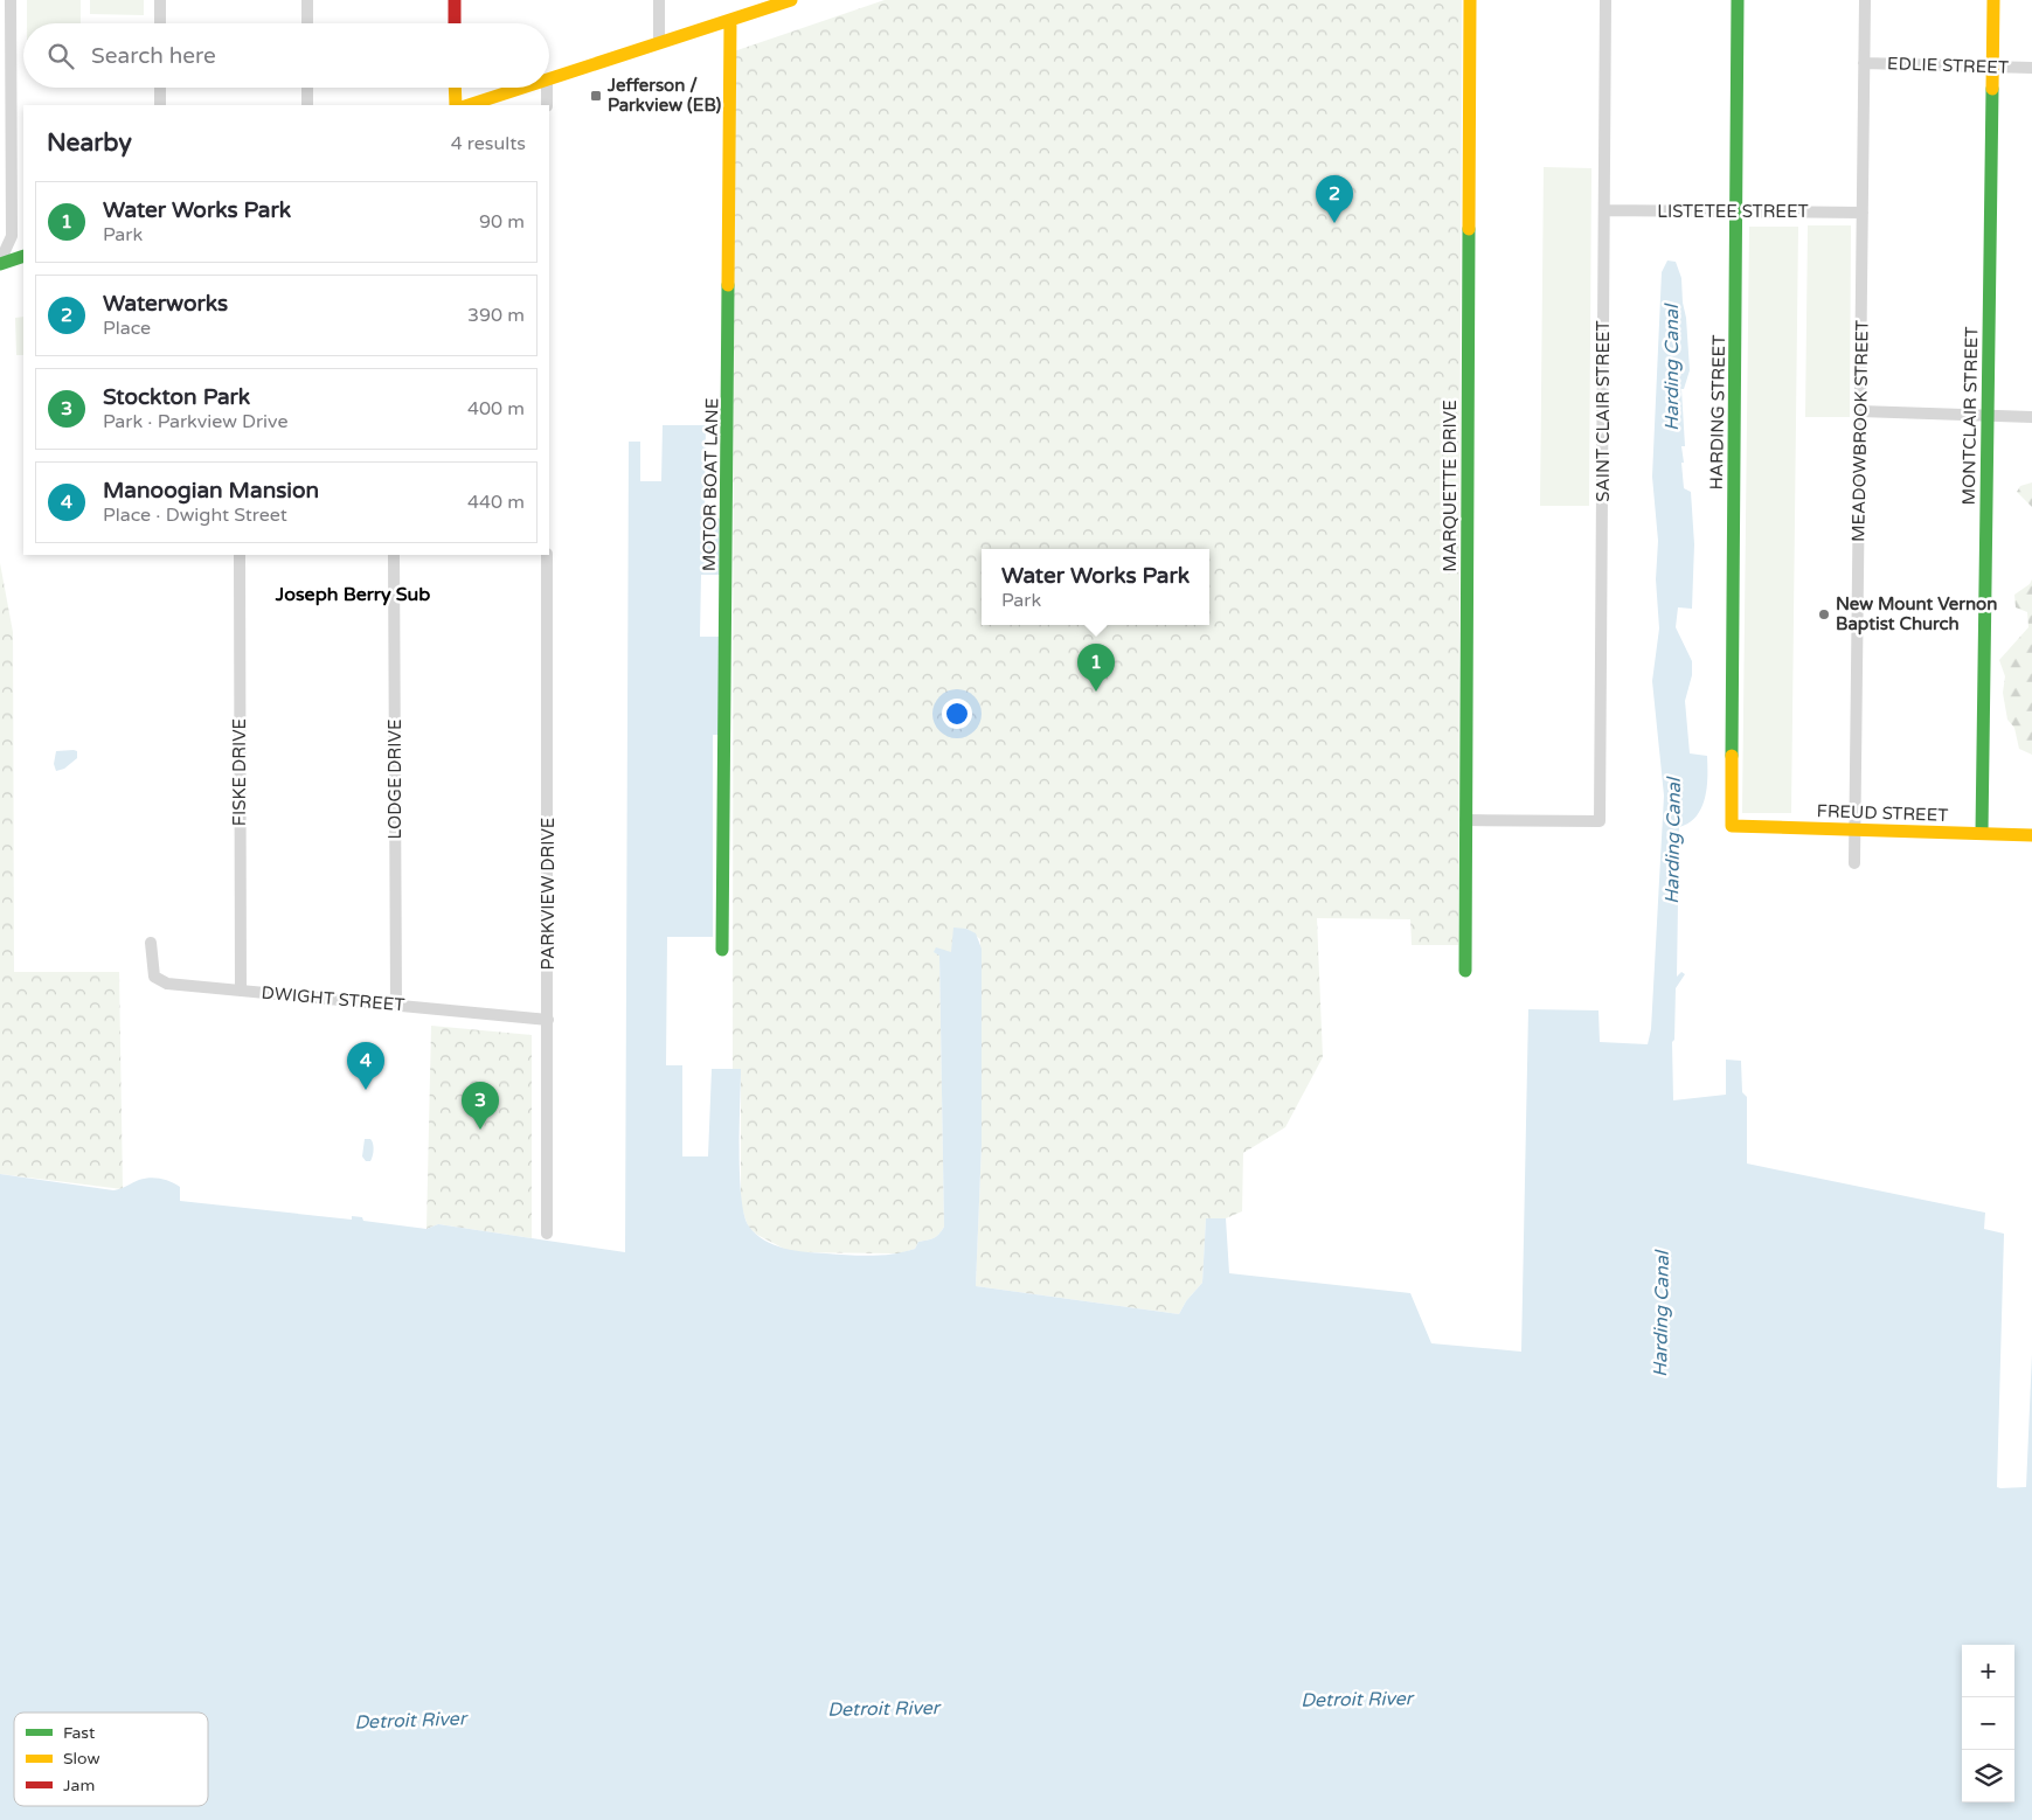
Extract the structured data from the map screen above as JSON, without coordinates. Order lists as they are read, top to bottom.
{
  "streets": {
    "street": [
      "EDLIE STREET",
      "LISTETEE STREET",
      "SAINT CLAIR STREET",
      "HARDING STREET",
      "MONTCLAIR STREET",
      "MEADOWBROOK STREET",
      "MOTOR BOAT LANE",
      "MARQUETTE DRIVE",
      "FISKE DRIVE",
      "LODGE DRIVE",
      "FREUD STREET",
      "PARKVIEW DRIVE",
      "DWIGHT STREET"
    ]
  },
  "crossings": [
    ["EDLIE STREET", "MONTCLAIR STREET"],
    ["EDLIE STREET", "MEADOWBROOK STREET"],
    ["LISTETEE STREET", "SAINT CLAIR STREET"],
    ["LISTETEE STREET", "HARDING STREET"],
    ["LISTETEE STREET", "MEADOWBROOK STREET"],
    ["SAINT CLAIR STREET", "MARQUETTE DRIVE"],
    ["HARDING STREET", "FREUD STREET"],
    ["MONTCLAIR STREET", "FREUD STREET"],
    ["MEADOWBROOK STREET", "FREUD STREET"],
    ["FISKE DRIVE", "DWIGHT STREET"],
    ["LODGE DRIVE", "DWIGHT STREET"],
    ["PARKVIEW DRIVE", "DWIGHT STREET"]
  ],
  "districts": ["Joseph Berry Sub"],
  "water": ["Harding Canal", "Detroit River"],
  "places": {
    "transit": ["Jefferson / Parkview (EB)"],
    "other": ["New Mount Vernon Baptist Church"]
  },
  "legend": ["Fast", "Slow", "Jam"],
  "page": {
    "search": "Search here",
    "heading": ["Nearby", "4 results"],
    "pins": [
      "2",
      "1",
      "4",
      "3"
    ],
    "list": [
      {
        "mark": "1",
        "name": "Water Works Park",
        "note": "Park",
        "value": "90 m"
      },
      {
        "mark": "2",
        "name": "Waterworks",
        "note": "Place",
        "value": "390 m"
      },
      {
        "mark": "3",
        "name": "Stockton Park",
        "note": "Park · Parkview Drive",
        "value": "400 m"
      },
      {
        "mark": "4",
        "name": "Manoogian Mansion",
        "note": "Place · Dwight Street",
        "value": "440 m"
      }
    ],
    "popup": ["Water Works Park", "Park"],
    "map_buttons": ["+", "−"]
  }
}
